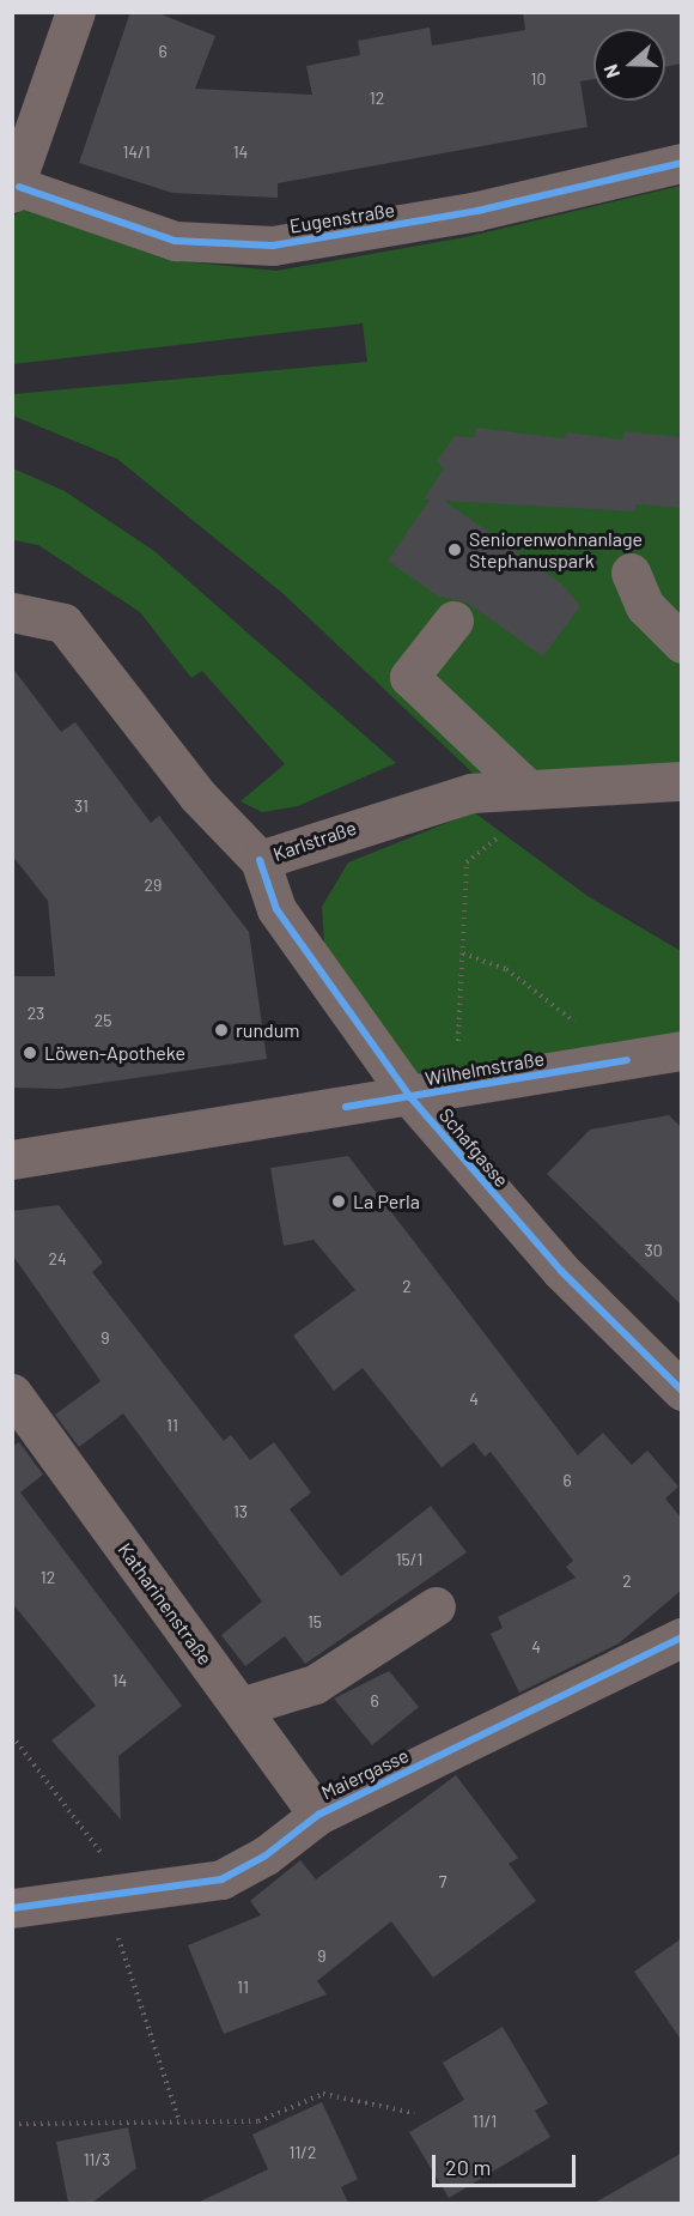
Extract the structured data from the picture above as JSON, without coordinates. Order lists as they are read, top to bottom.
{
  "streets": {
    "street": [
      "Eugenstraße",
      "Karlstraße",
      "Wilhelmstraße",
      "Schafgasse",
      "Katharinenstraße",
      "Maiergasse"
    ]
  },
  "crossings": [
    ["Karlstraße", "Schafgasse"],
    ["Wilhelmstraße", "Schafgasse"],
    ["Katharinenstraße", "Maiergasse"]
  ],
  "places": [
    "Seniorenwohnanlage Stephanuspark",
    "rundum",
    "Löwen-Apotheke",
    "La Perla"
  ],
  "house_numbers": [
    "6",
    "10",
    "12",
    "14/1",
    "14",
    "31",
    "29",
    "23",
    "25",
    "30",
    "24",
    "2",
    "9",
    "4",
    "11",
    "6",
    "13",
    "15/1",
    "12",
    "2",
    "15",
    "4",
    "14",
    "6",
    "7",
    "9",
    "11",
    "11/1",
    "11/2",
    "11/3"
  ],
  "scale_bar": "20 m",
  "north": "left"
}
